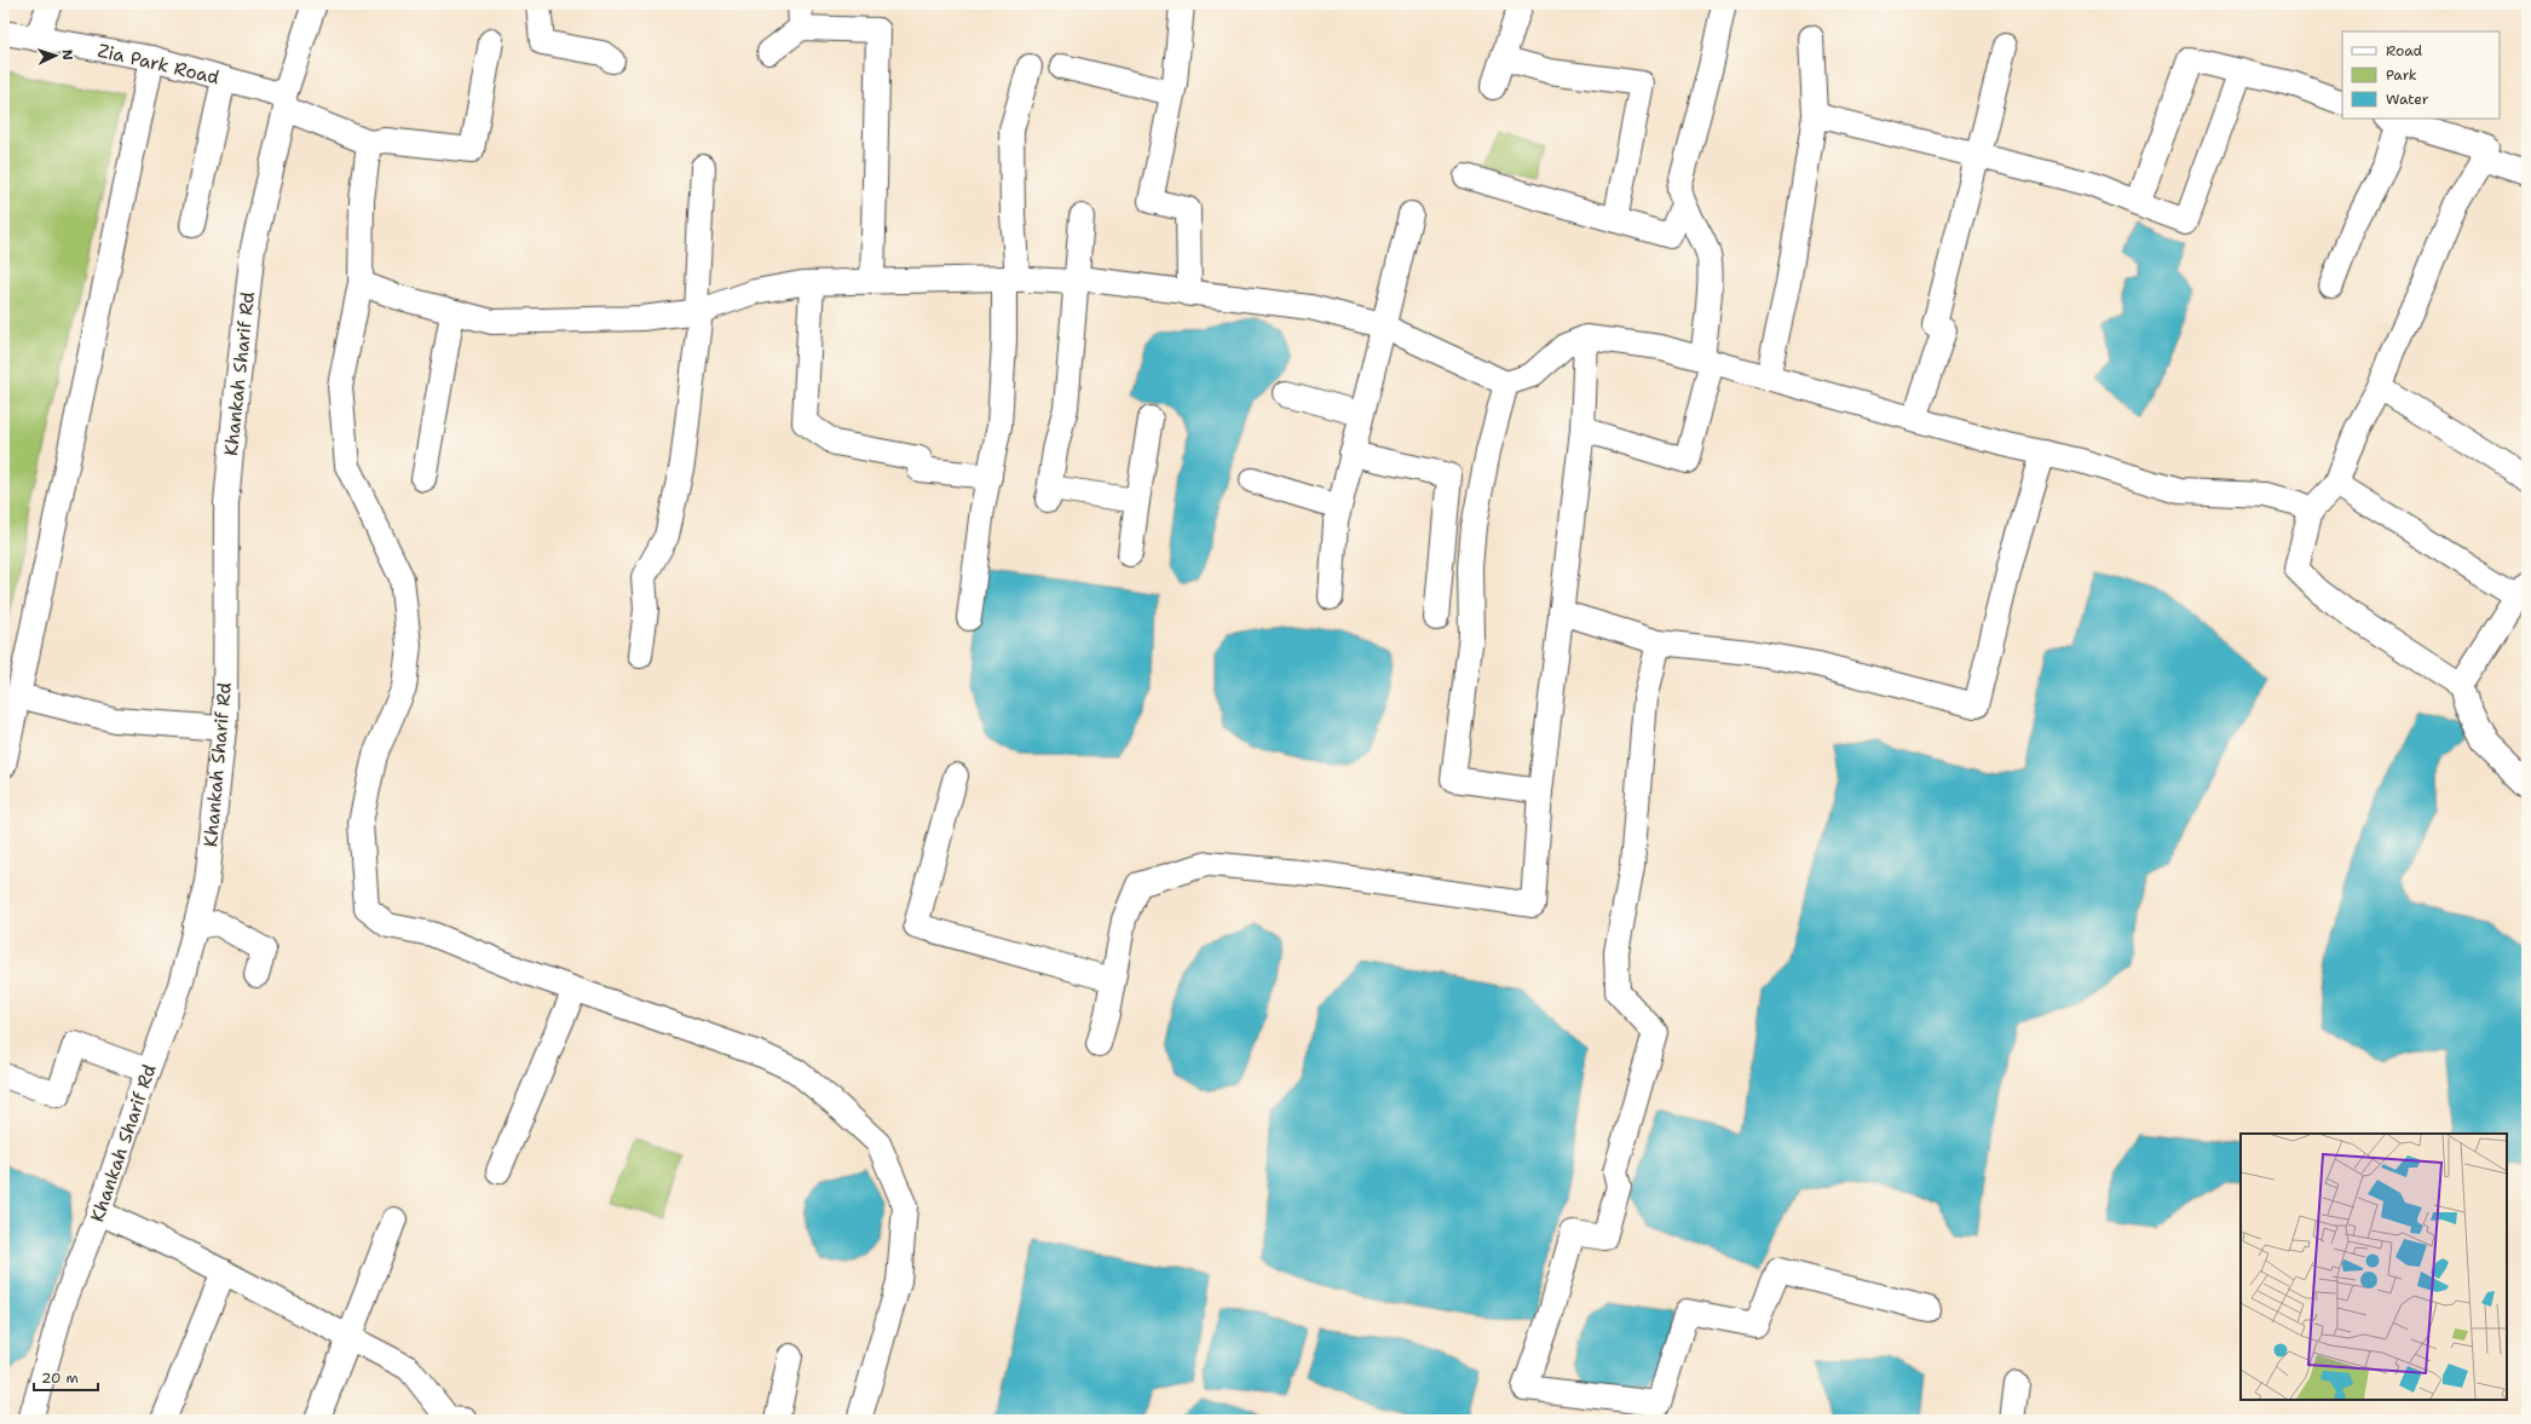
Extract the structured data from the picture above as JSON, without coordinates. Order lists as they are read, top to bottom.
{
  "streets": {
    "street": ["Zia Park Road", "Khankah Sharif Rd"]
  },
  "crossings": [
    ["Zia Park Road", "Khankah Sharif Rd"]
  ],
  "legend": ["Road", "Park", "Water"],
  "scale_bar": "20 m",
  "north": "right"
}
